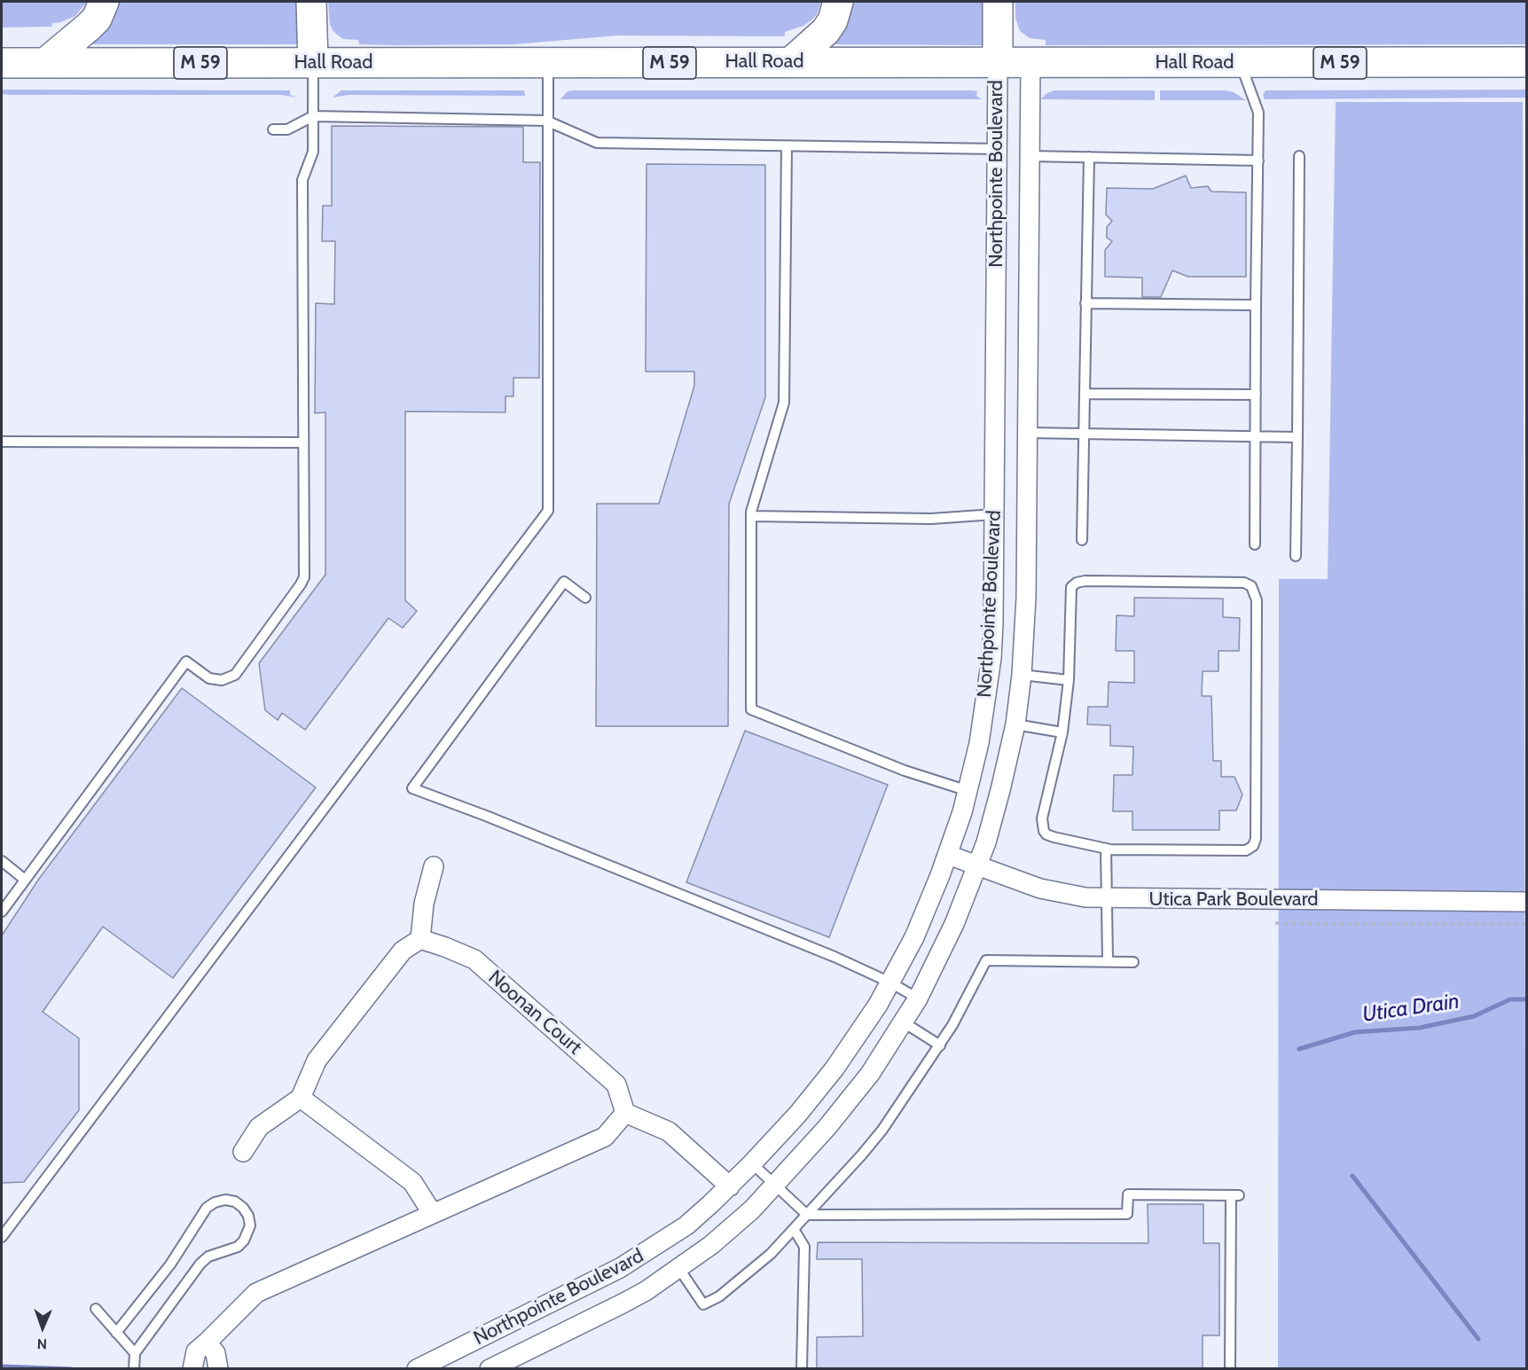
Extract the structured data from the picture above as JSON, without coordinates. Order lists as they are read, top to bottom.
{
  "streets": {
    "highway": ["Hall Road", "M 59"],
    "street": ["Northpointe Boulevard", "Utica Park Boulevard", "Noonan Court"]
  },
  "crossings": [
    ["Hall Road", "Northpointe Boulevard"],
    ["Northpointe Boulevard", "Utica Park Boulevard"]
  ],
  "water": ["Utica Drain"],
  "north": "bottom"
}
